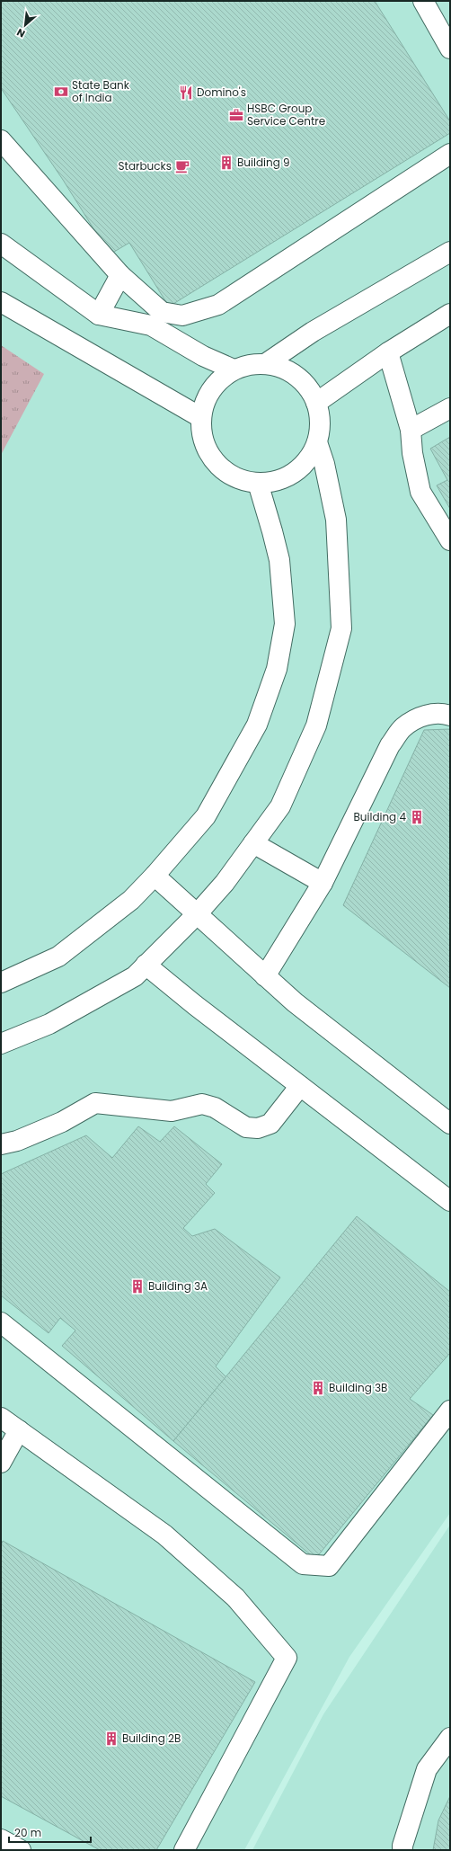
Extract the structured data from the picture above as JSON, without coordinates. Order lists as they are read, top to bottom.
{
  "places": {
    "bank": ["State Bank of India"],
    "restaurant": ["Domino's"],
    "office": ["HSBC Group Service Centre"],
    "building": [
      "Building 9",
      "Building 4",
      "Building 3A",
      "Building 3B",
      "Building 2B"
    ],
    "cafe": ["Starbucks"]
  },
  "scale_bar": "20 m",
  "north": "bottom left"
}
